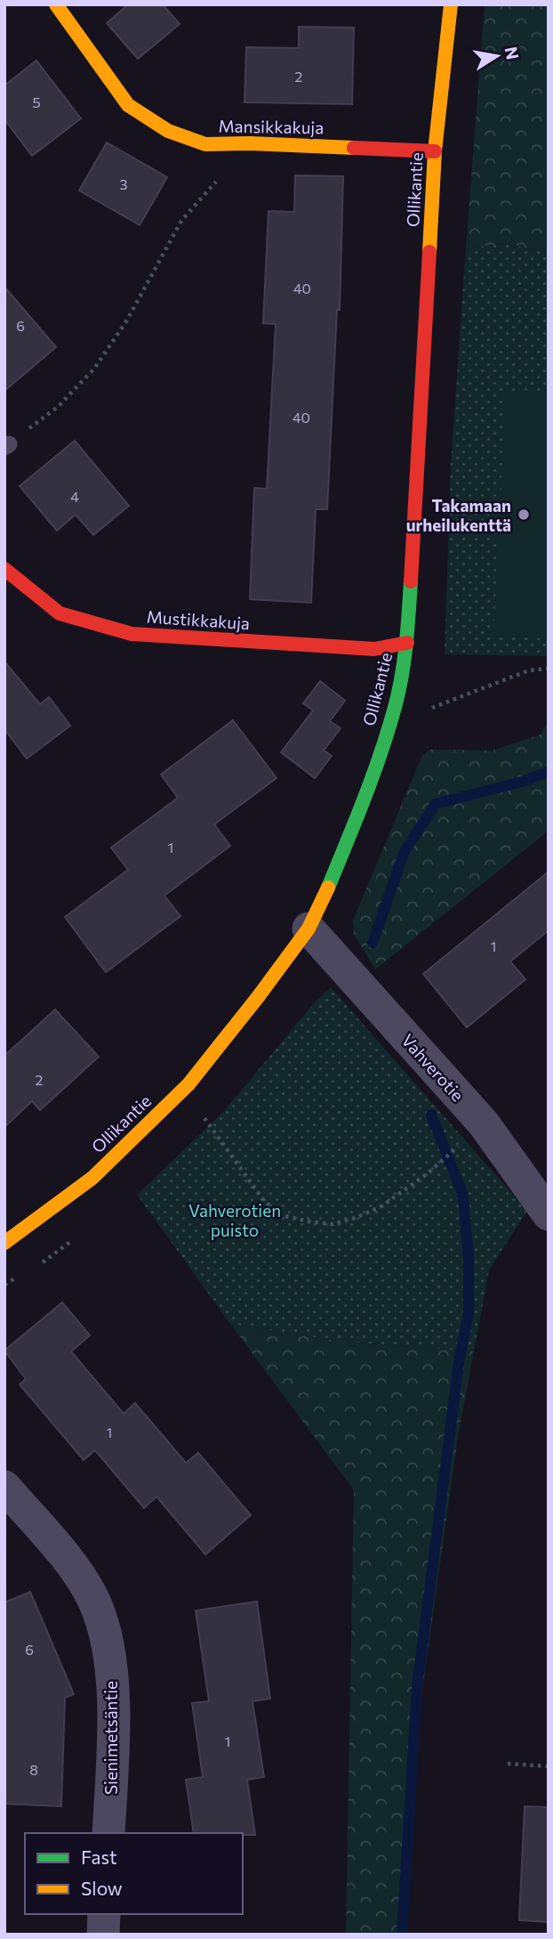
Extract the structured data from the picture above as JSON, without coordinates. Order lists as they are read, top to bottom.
{
  "streets": {
    "street": [
      "Mansikkakuja",
      "Ollikantie",
      "Mustikkakuja",
      "Vahverotie",
      "Sienimetsäntie"
    ]
  },
  "crossings": [
    ["Mansikkakuja", "Ollikantie"],
    ["Ollikantie", "Mustikkakuja"],
    ["Ollikantie", "Vahverotie"]
  ],
  "parks": ["Vahverotien puisto"],
  "places": ["Takamaan urheilukenttä"],
  "house_numbers": [
    "2",
    "5",
    "3",
    "40",
    "6",
    "40",
    "4",
    "1",
    "1",
    "2",
    "1",
    "6",
    "1",
    "8"
  ],
  "legend": ["Fast", "Slow"],
  "north": "right"
}
